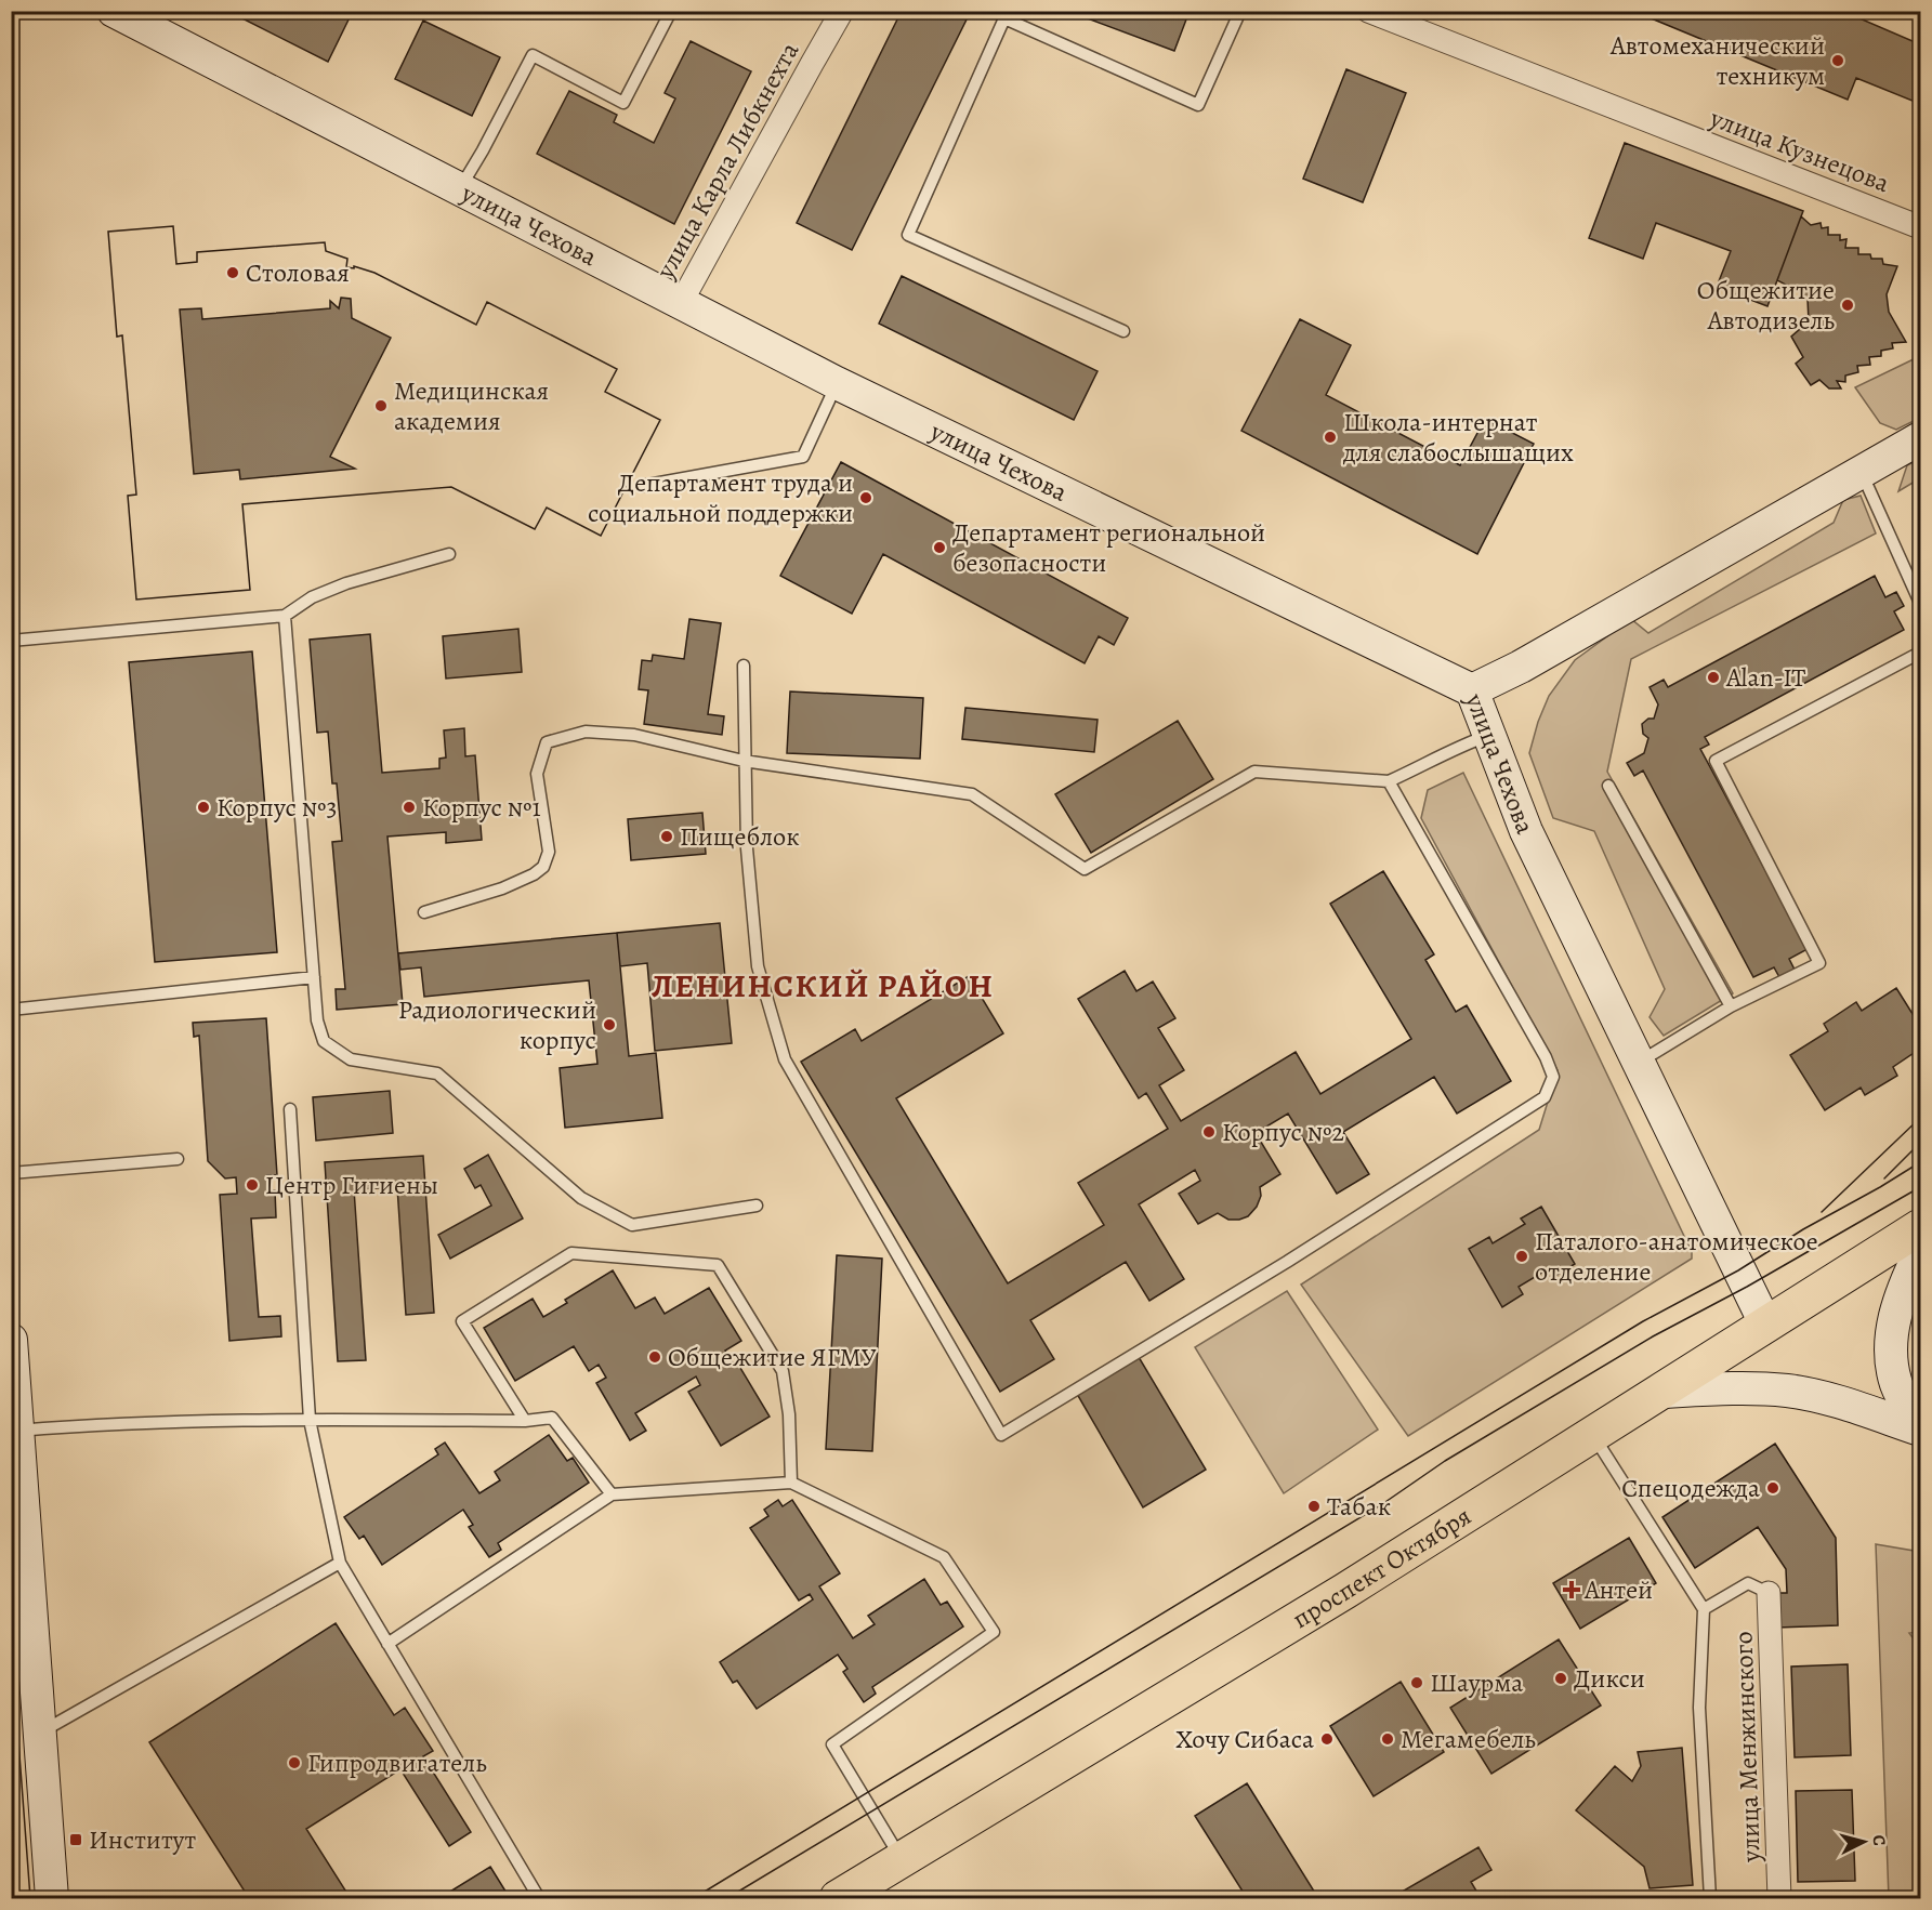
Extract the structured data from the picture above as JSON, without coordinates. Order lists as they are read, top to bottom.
{
  "streets": {
    "main road": ["проспект Октября"],
    "street": [
      "улица Кузнецова",
      "улица Карла Либкнехта",
      "улица Чехова",
      "улица Менжинского"
    ]
  },
  "crossings": [
    ["улица Карла Либкнехта", "улица Чехова"],
    ["улица Чехова", "проспект Октября"]
  ],
  "districts": ["ЛЕНИНСКИЙ РАЙОН"],
  "places": {
    "other": [
      "Автомеханический техникум",
      "Столовая",
      "Общежитие Автодизель",
      "Медицинская академия",
      "Школа-интернат для слабослышащих",
      "Департамент труда и социальной поддержки",
      "Департамент региональной безопасности",
      "Alan-IT",
      "Корпус №3",
      "Корпус №1",
      "Пищеблок",
      "Радиологический корпус",
      "Корпус №2",
      "Центр Гигиены",
      "Паталого-анатомическое отделение",
      "Общежитие ЯГМУ",
      "Спецодежда",
      "Табак",
      "Дикси",
      "Шаурма",
      "Хочу Сибаса",
      "Мегамебель",
      "Гипродвигатель"
    ],
    "health": ["Антей"],
    "transit": ["Институт"]
  },
  "north": "right"
}
